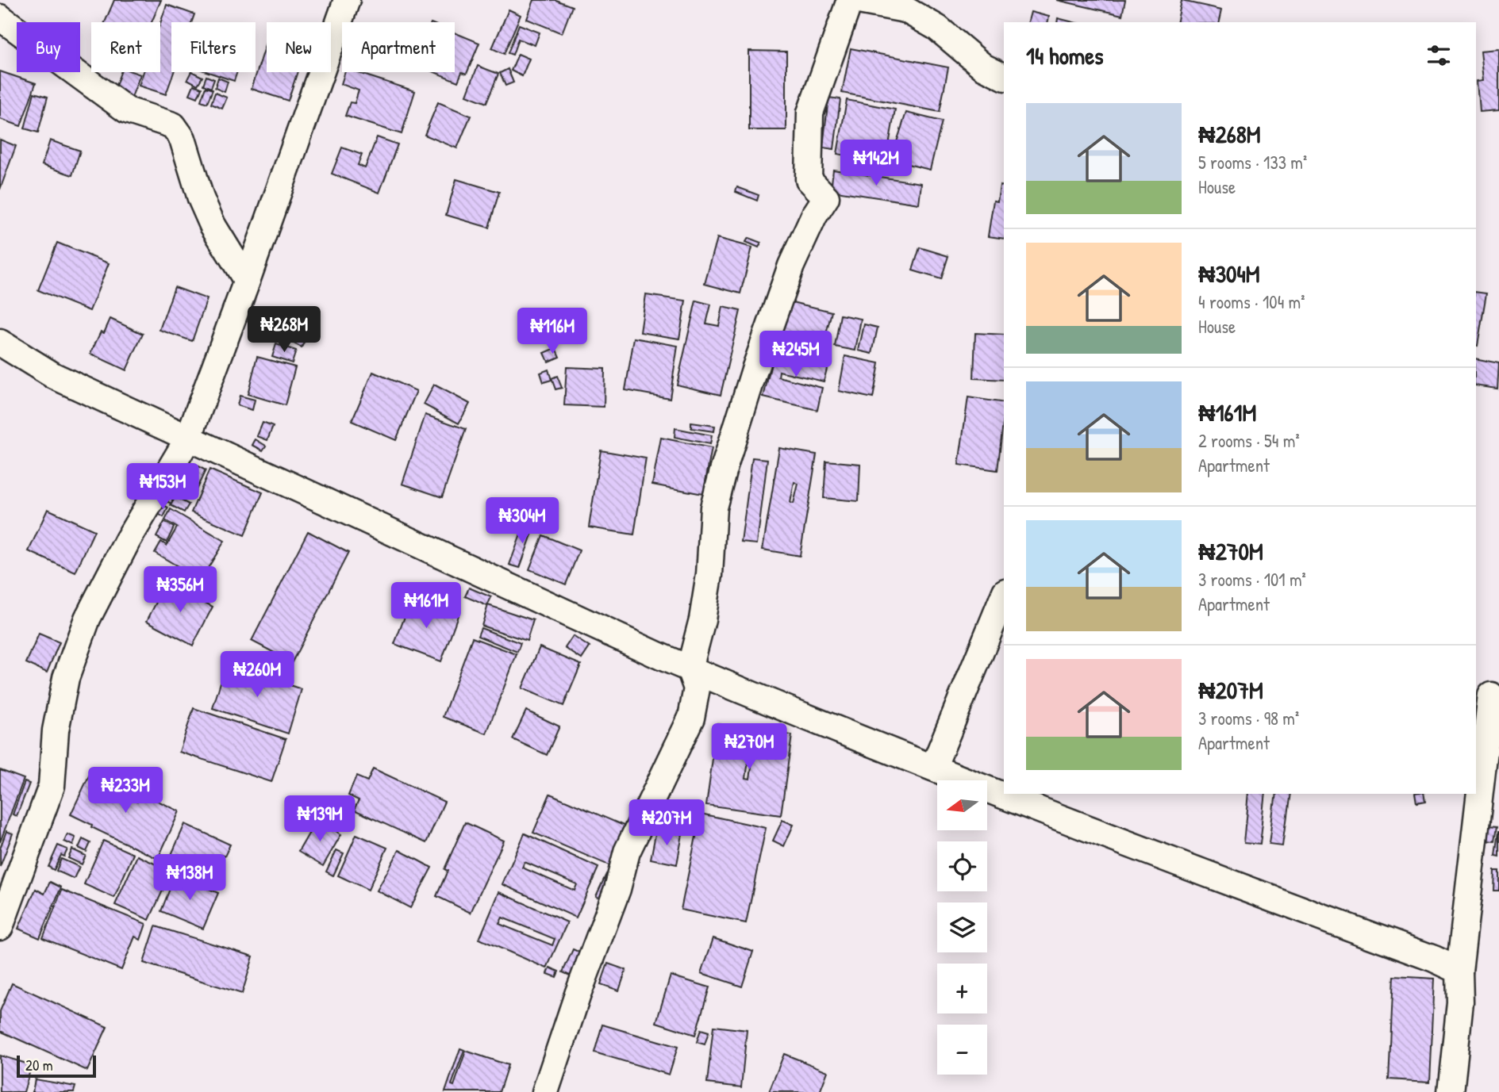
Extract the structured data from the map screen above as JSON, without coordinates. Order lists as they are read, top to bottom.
{
  "scale_bar": "20 m",
  "north": "left",
  "page": {
    "chip": [
      "Buy",
      "Rent",
      "Filters",
      "New",
      "Apartment"
    ],
    "heading": "14 homes",
    "list": [
      {
        "name": "₦268M",
        "note": "5 rooms · 133 m² · House"
      },
      {
        "name": "₦304M",
        "note": "4 rooms · 104 m² · House"
      },
      {
        "name": "₦161M",
        "note": "2 rooms · 54 m² · Apartment"
      },
      {
        "name": "₦270M",
        "note": "3 rooms · 101 m² · Apartment"
      },
      {
        "name": "₦207M",
        "note": "3 rooms · 98 m² · Apartment"
      }
    ],
    "price": [
      "₦142M",
      "₦268M",
      "₦116M",
      "₦245M",
      "₦153M",
      "₦304M",
      "₦356M",
      "₦161M",
      "₦260M",
      "₦270M",
      "₦233M",
      "₦139M",
      "₦207M",
      "₦138M"
    ],
    "map_buttons": ["+", "−"],
    "scale": "20 m"
  }
}
